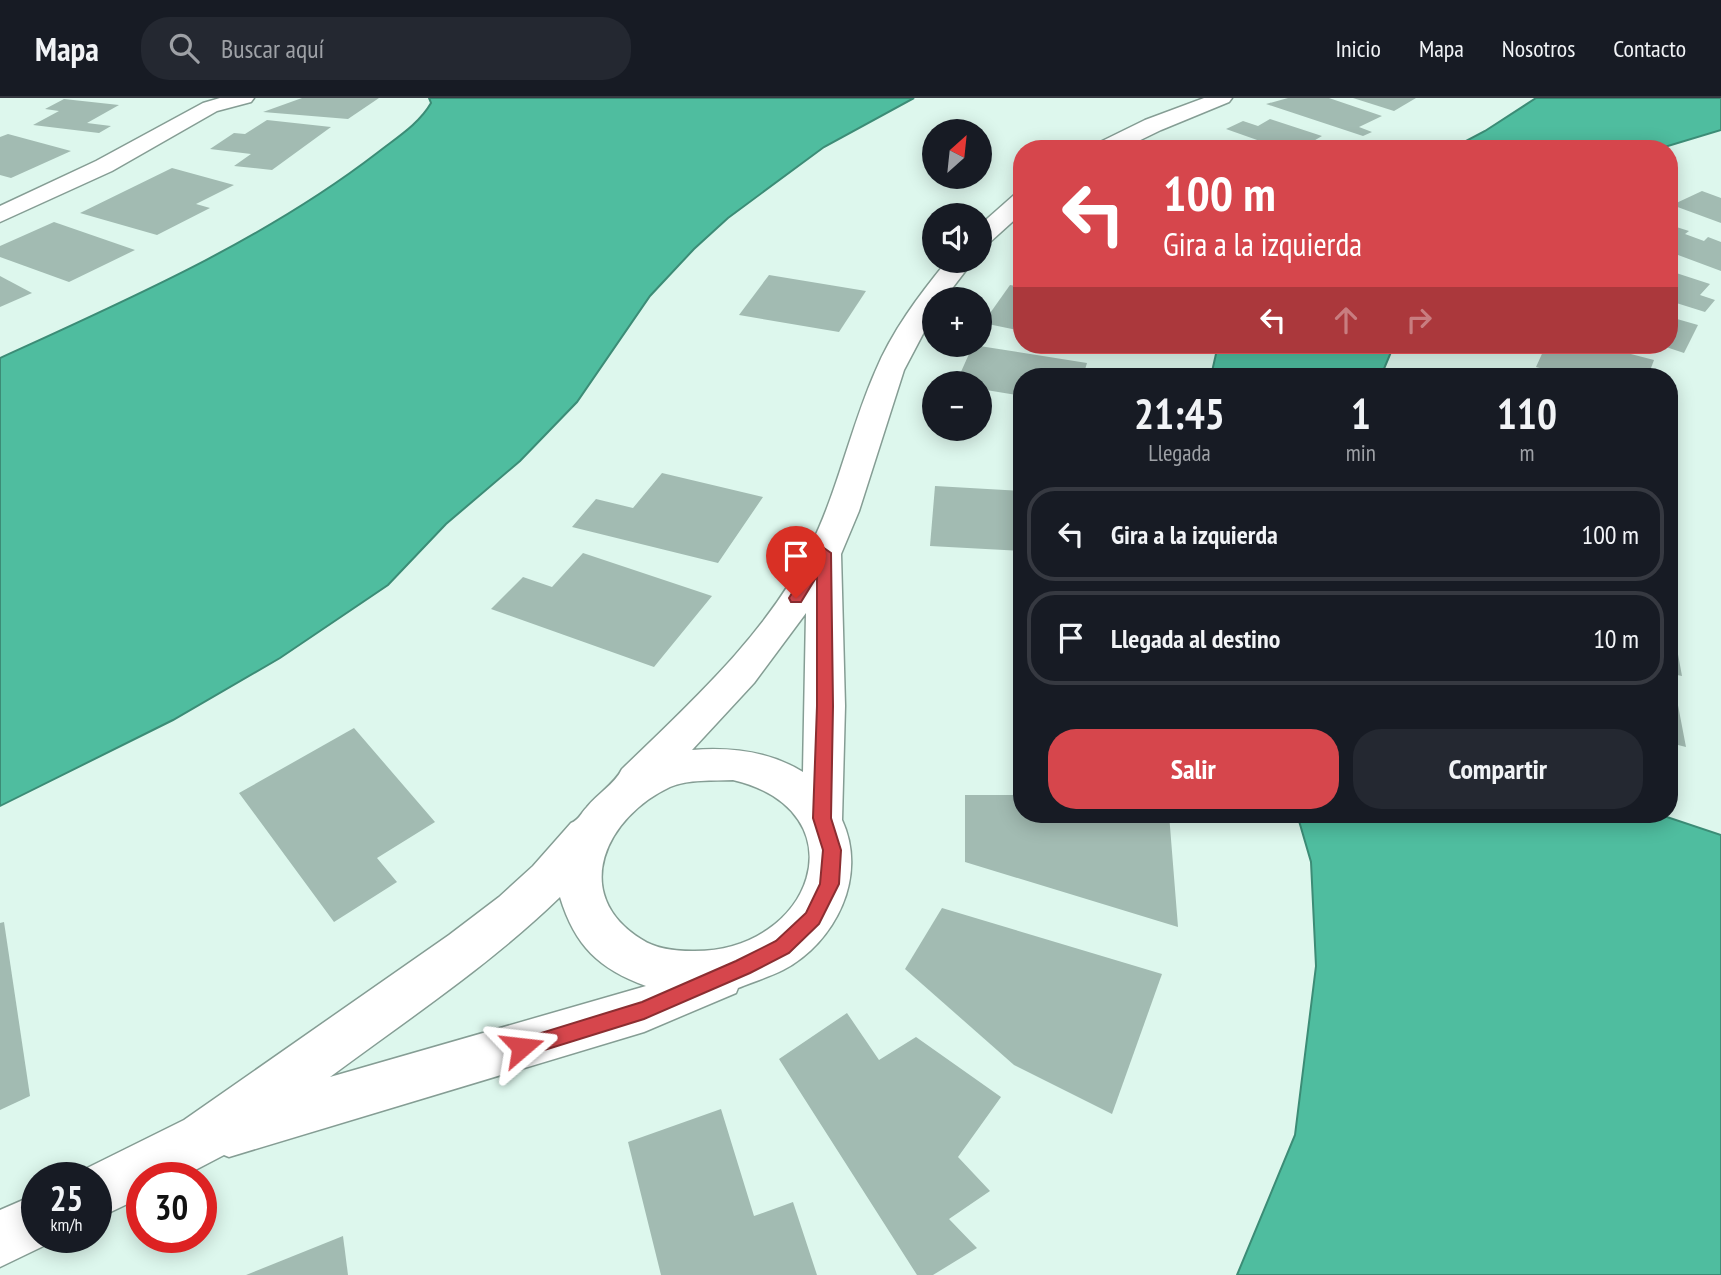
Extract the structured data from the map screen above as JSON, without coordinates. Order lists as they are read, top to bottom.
{
  "north": "top right",
  "page": {
    "header": "Mapa",
    "search": "Buscar aquí",
    "nav": [
      "Inicio",
      "Mapa",
      "Nosotros",
      "Contacto"
    ],
    "map_buttons": ["+", "−"],
    "turn": ["100 m", "Gira a la izquierda"],
    "eta": [
      "21:45",
      "Llegada",
      "1",
      "min",
      "110",
      "m"
    ],
    "list": [
      {
        "name": "Gira a la izquierda",
        "value": "100 m"
      },
      {
        "name": "Llegada al destino",
        "value": "10 m"
      }
    ],
    "buttons": ["Salir", "Compartir"],
    "speed": "25 km/h",
    "limit": "30"
  }
}
